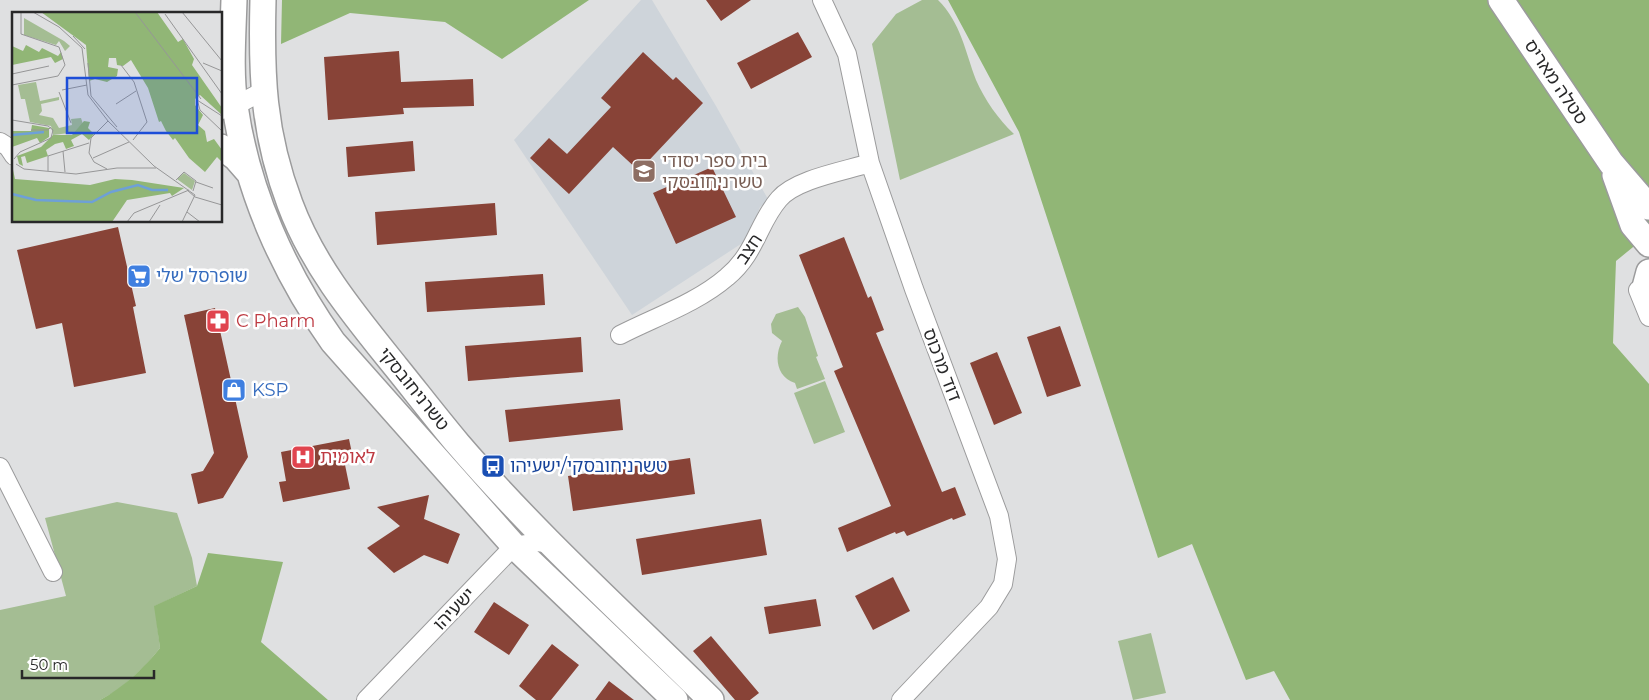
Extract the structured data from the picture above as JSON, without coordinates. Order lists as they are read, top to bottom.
{
  "streets": {
    "street": [
      "סטלה מאריס",
      "חצב",
      "דוד מרכוס",
      "טשרניחובסקי",
      "ישעיהו"
    ]
  },
  "crossings": [
    ["חצב", "דוד מרכוס"],
    ["טשרניחובסקי", "ישעיהו"]
  ],
  "places": {
    "school or university": ["בית ספר יסודי טשרניחובסקי"],
    "supermarket": ["שופרסל שלי"],
    "pharmacy": ["C Pharm"],
    "shop": ["KSP"],
    "hospital": ["לאומית"],
    "bus stop": ["טשרניחובסקי/ישעיהו"]
  },
  "scale_bar": "50 m"
}
